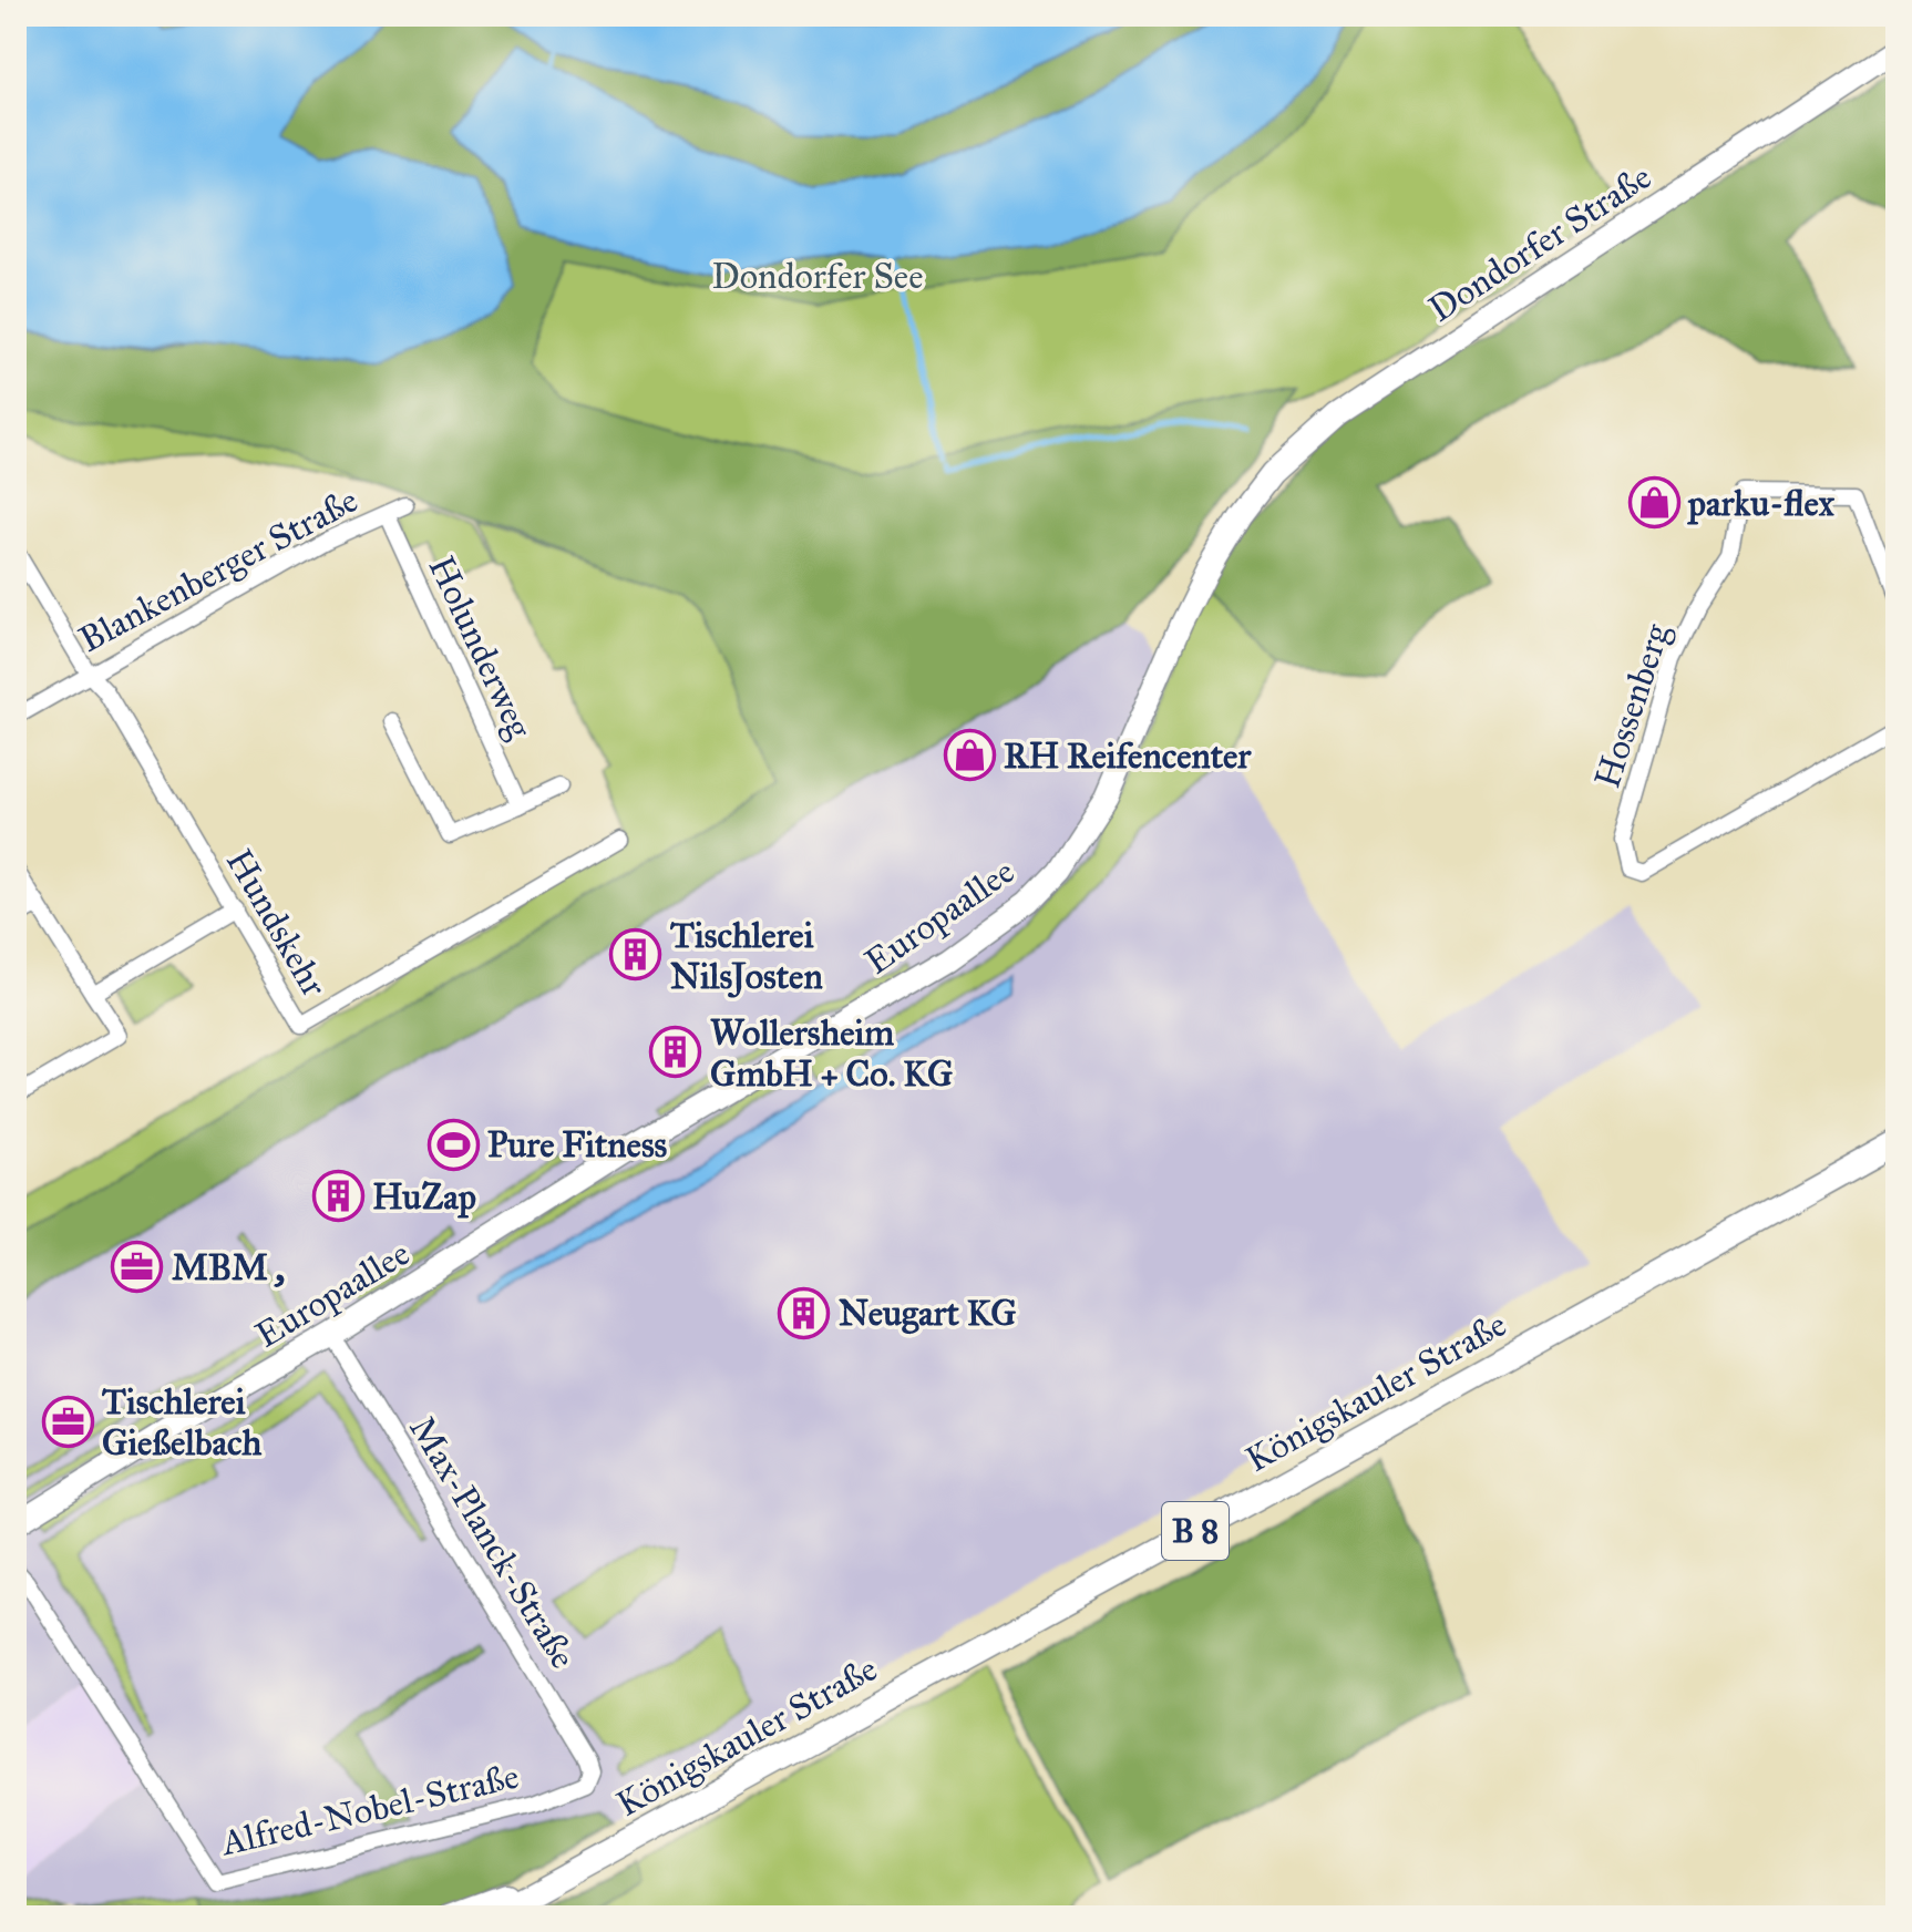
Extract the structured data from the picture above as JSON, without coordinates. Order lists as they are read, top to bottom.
{
  "streets": {
    "main road": [
      "Dondorfer Straße",
      "Europaallee",
      "Königskauler Straße",
      "B 8"
    ],
    "street": [
      "Blankenberger Straße",
      "Holunderweg",
      "Hossenberg",
      "Hundskehr",
      "Max-Planck-Straße",
      "Alfred-Nobel-Straße"
    ]
  },
  "crossings": [
    ["Dondorfer Straße", "Europaallee"],
    ["Blankenberger Straße", "Holunderweg"],
    ["Blankenberger Straße", "Hundskehr"],
    ["Europaallee", "Max-Planck-Straße"],
    ["Max-Planck-Straße", "Alfred-Nobel-Straße"]
  ],
  "parks": ["Dondorfer See"],
  "places": {
    "shop": ["parku-flex", "RH Reifencenter"],
    "building": [
      "Tischlerei NilsJosten",
      "Wollersheim GmbH + Co. KG",
      "HuZap",
      "Neugart KG"
    ],
    "sports": ["Pure Fitness"],
    "office": ["MBM ,", "Tischlerei Gießelbach"]
  }
}
